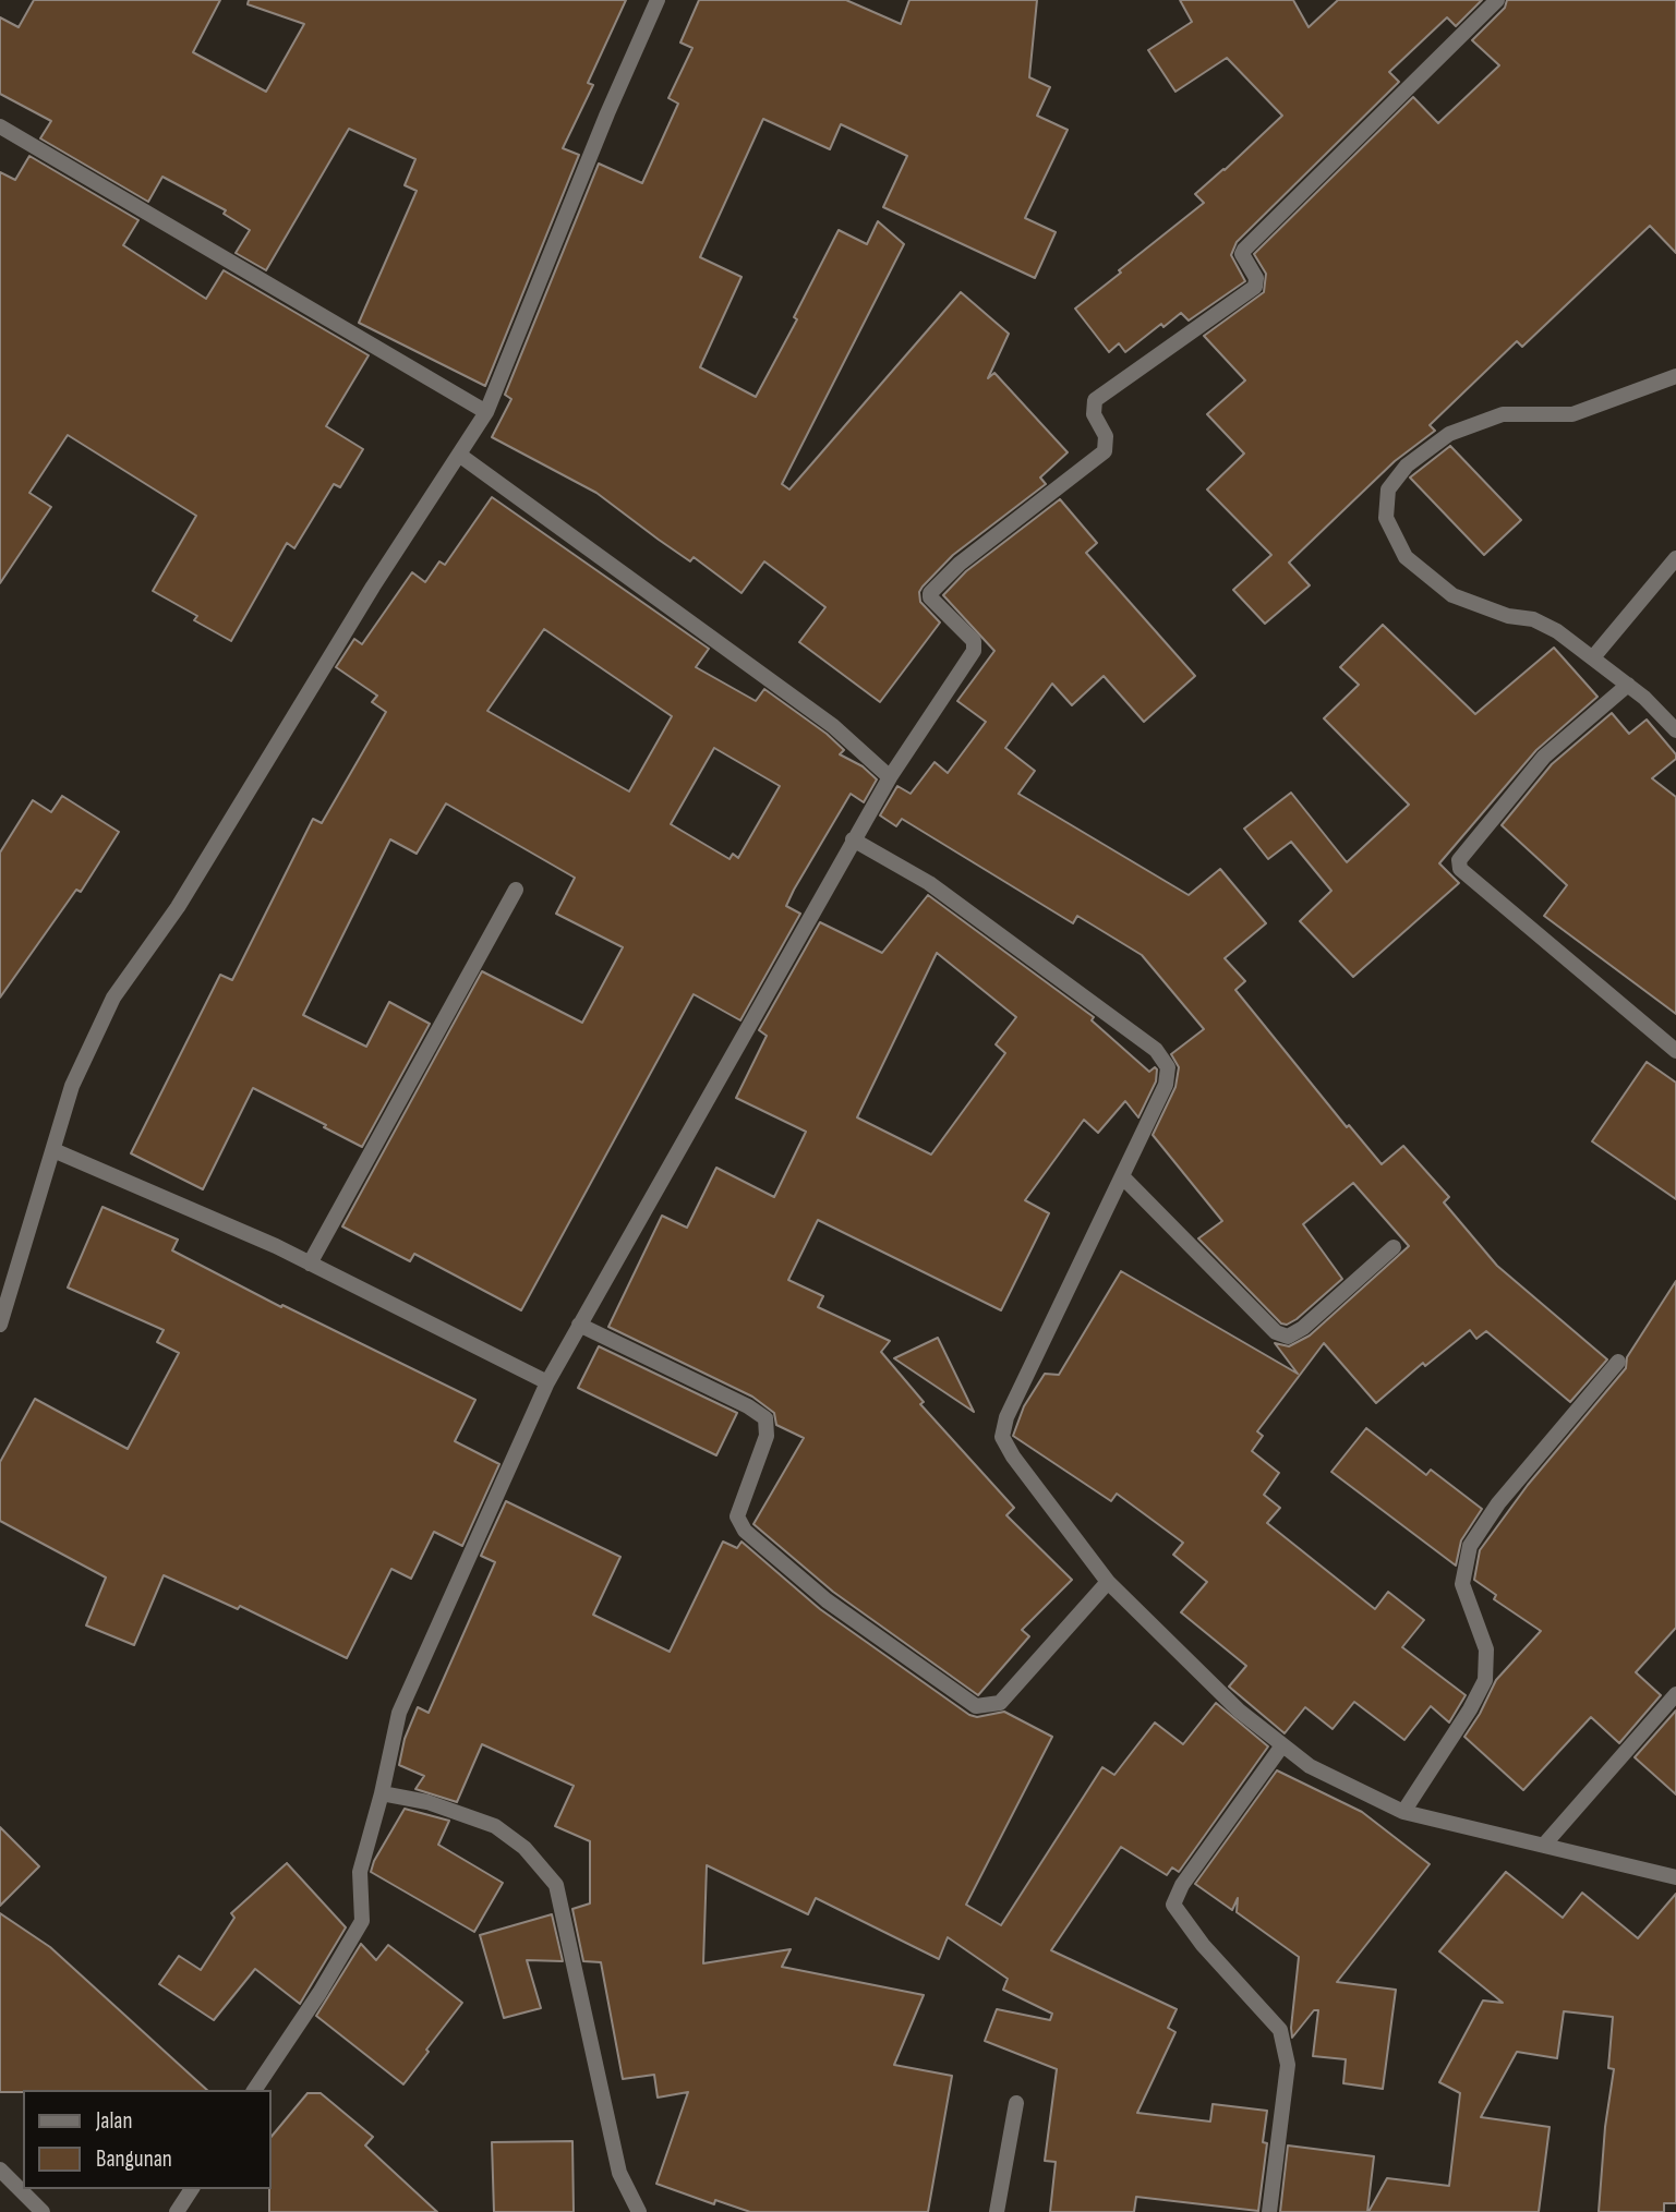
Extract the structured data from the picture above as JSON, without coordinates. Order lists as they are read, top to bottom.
{
  "legend": ["Jalan", "Bangunan"]
}
